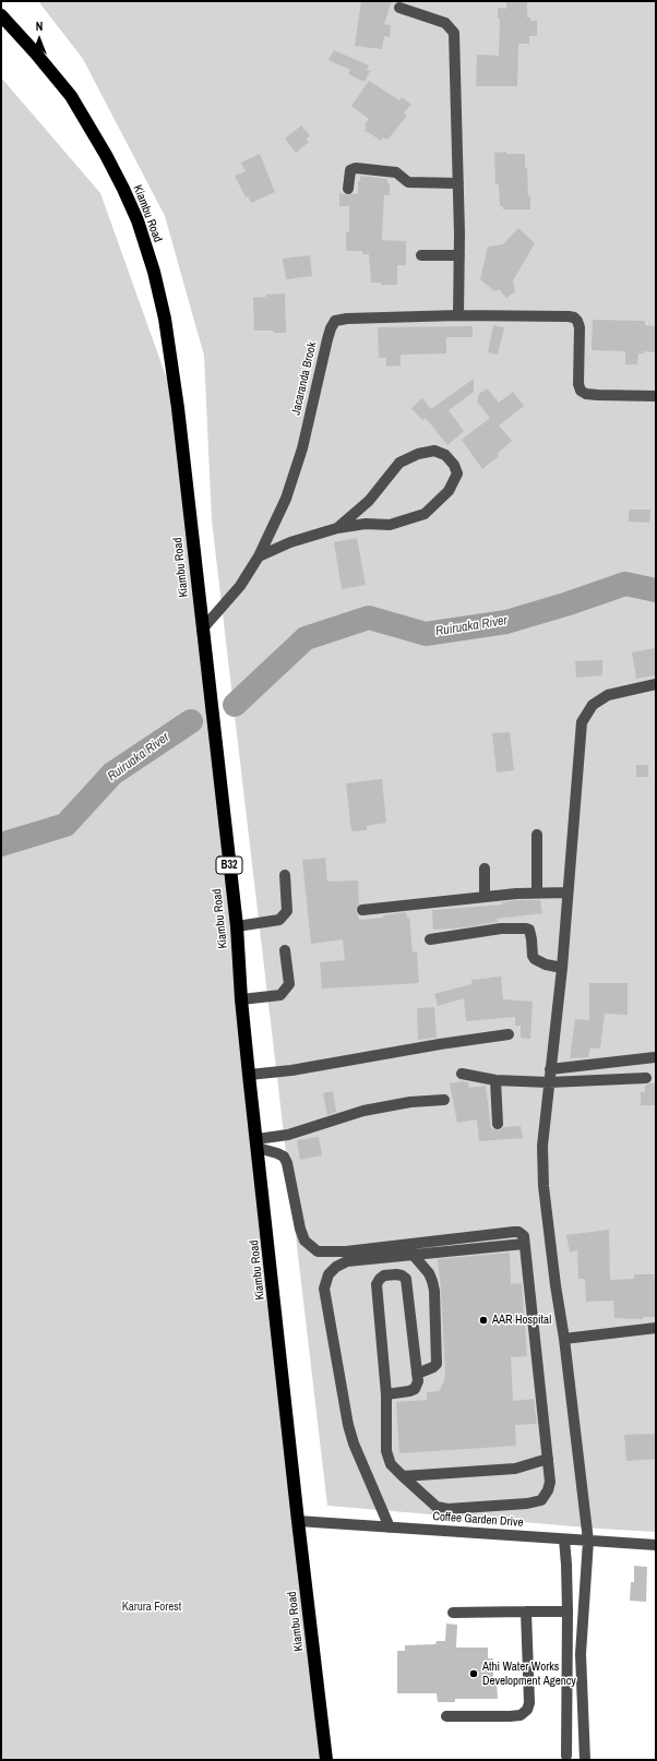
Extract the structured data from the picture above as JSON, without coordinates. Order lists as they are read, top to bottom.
{
  "streets": {
    "highway": ["Kiambu Road", "B32"],
    "street": ["Jacaranda Brook", "Coffee Garden Drive"]
  },
  "crossings": [
    ["Kiambu Road", "Jacaranda Brook"],
    ["Kiambu Road", "Coffee Garden Drive"]
  ],
  "water": ["Ruiruaka River"],
  "parks": ["Karura Forest"],
  "places": ["AAR Hospital", "Athi Water Works Development Agency"],
  "north": "top"
}
